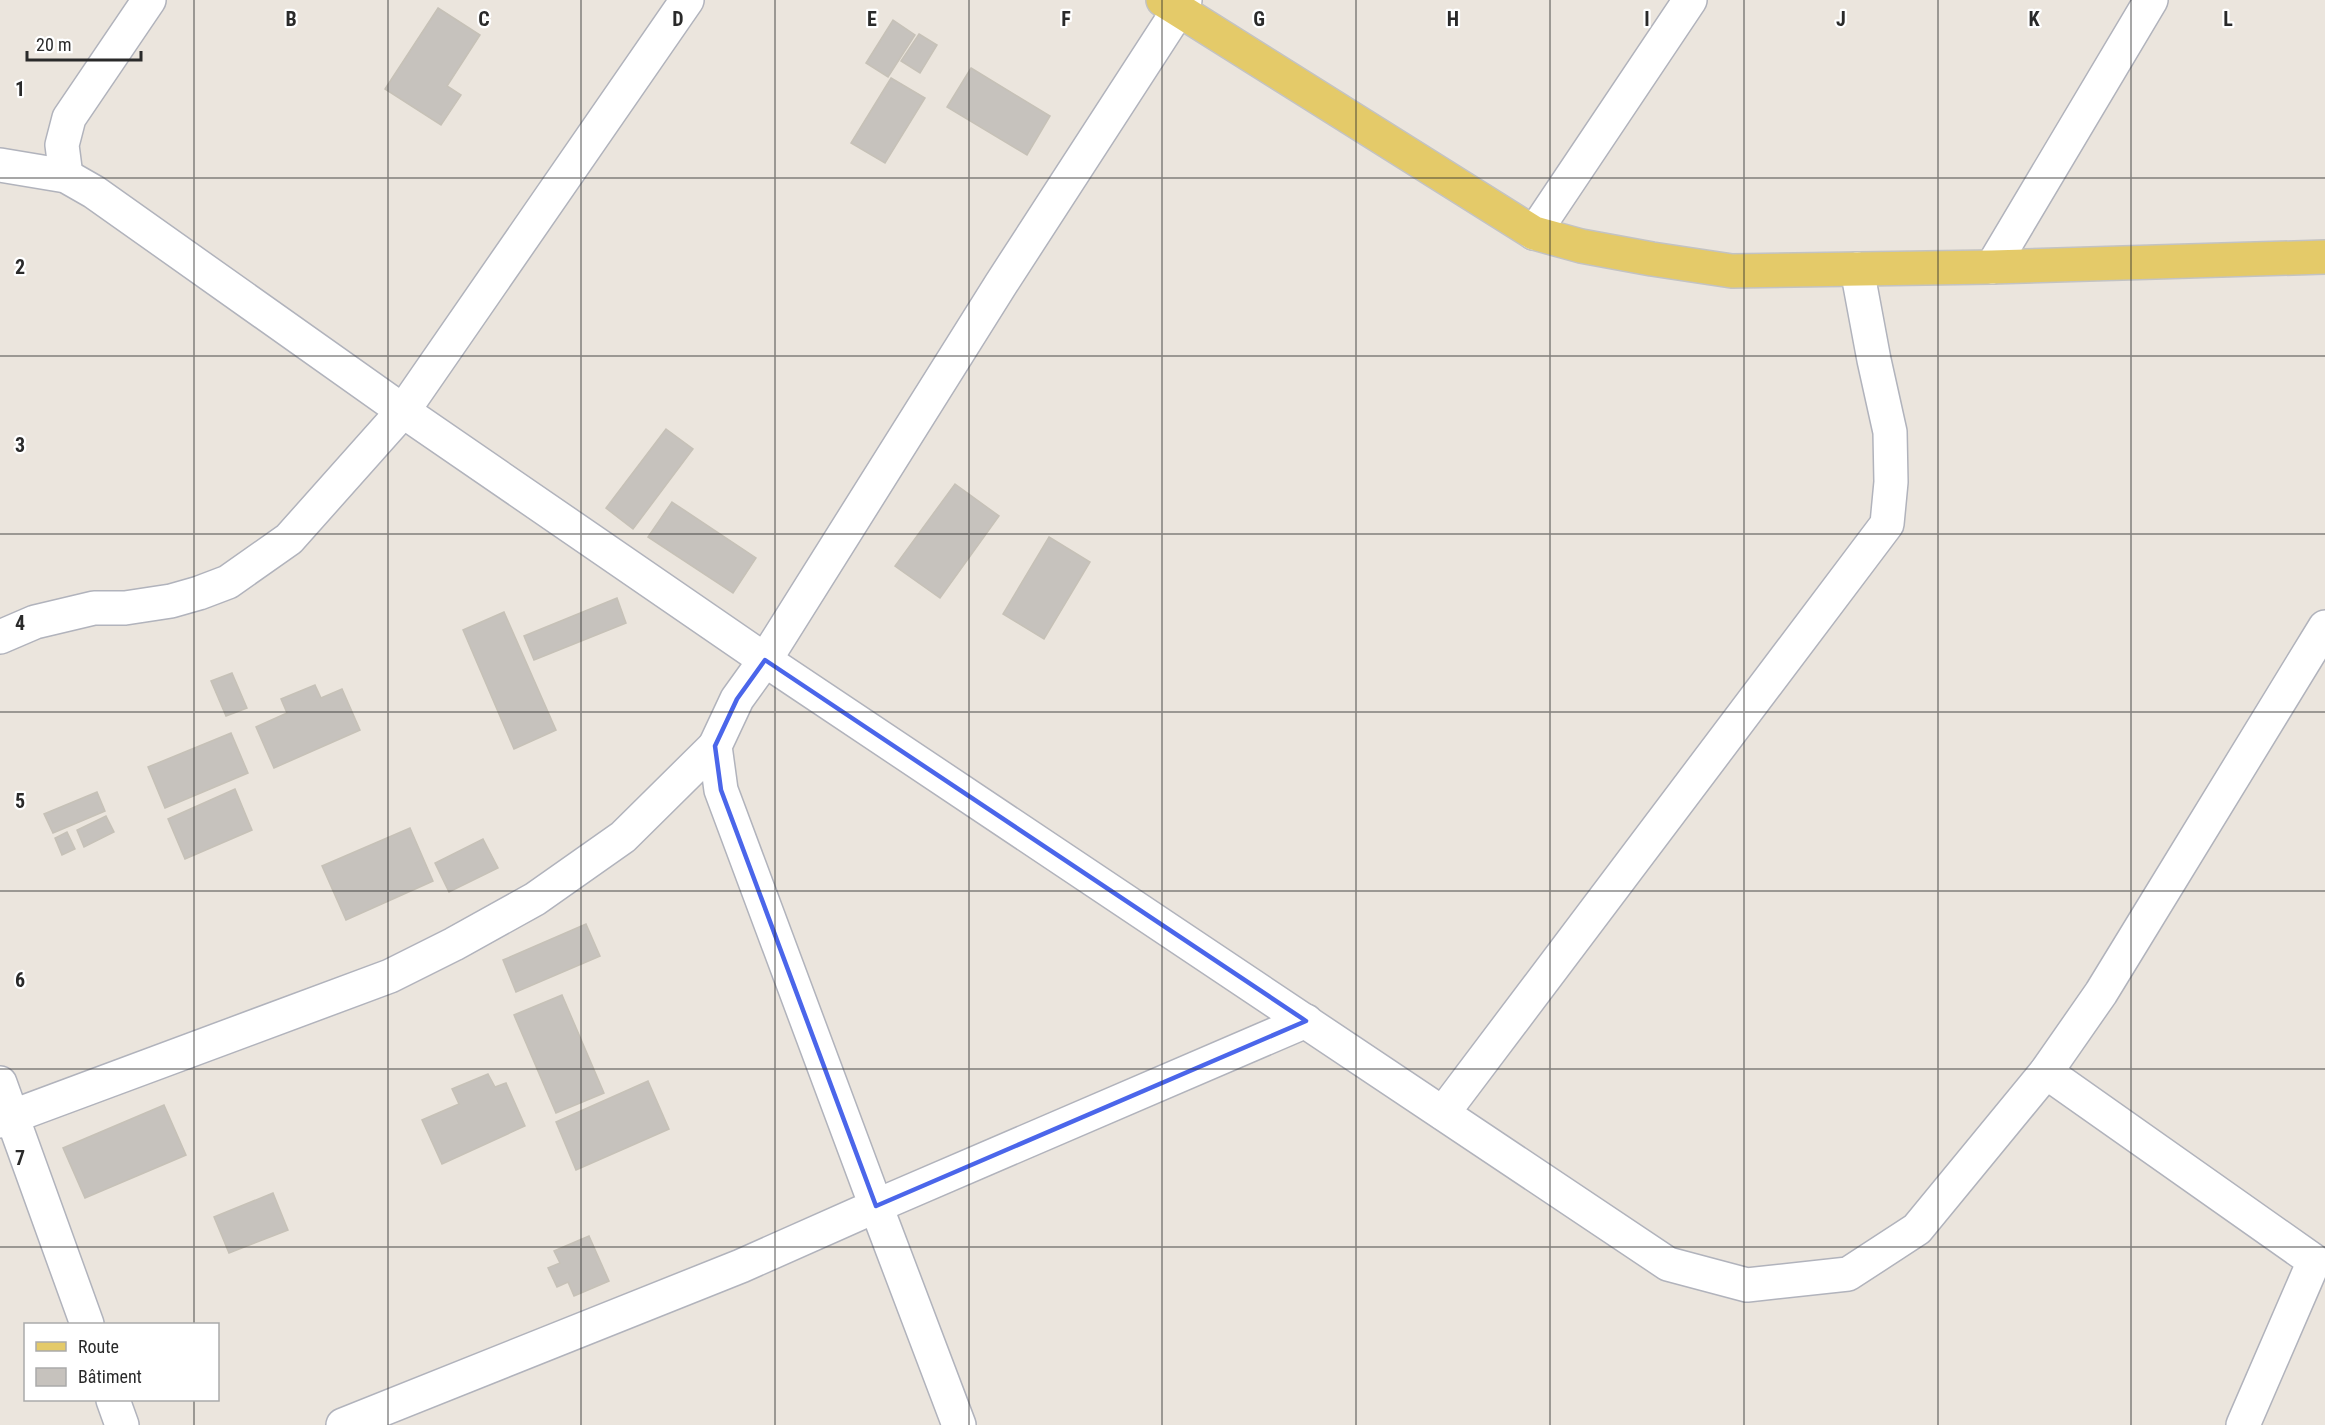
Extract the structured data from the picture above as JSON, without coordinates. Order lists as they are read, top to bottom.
{
  "legend": ["Route", "Bâtiment"],
  "scale_bar": "20 m",
  "grid": {
    "columns": [
      "B",
      "C",
      "D",
      "E",
      "F",
      "G",
      "H",
      "I",
      "J",
      "K",
      "L"
    ],
    "rows": [
      "1",
      "2",
      "3",
      "4",
      "5",
      "6",
      "7"
    ]
  }
}
